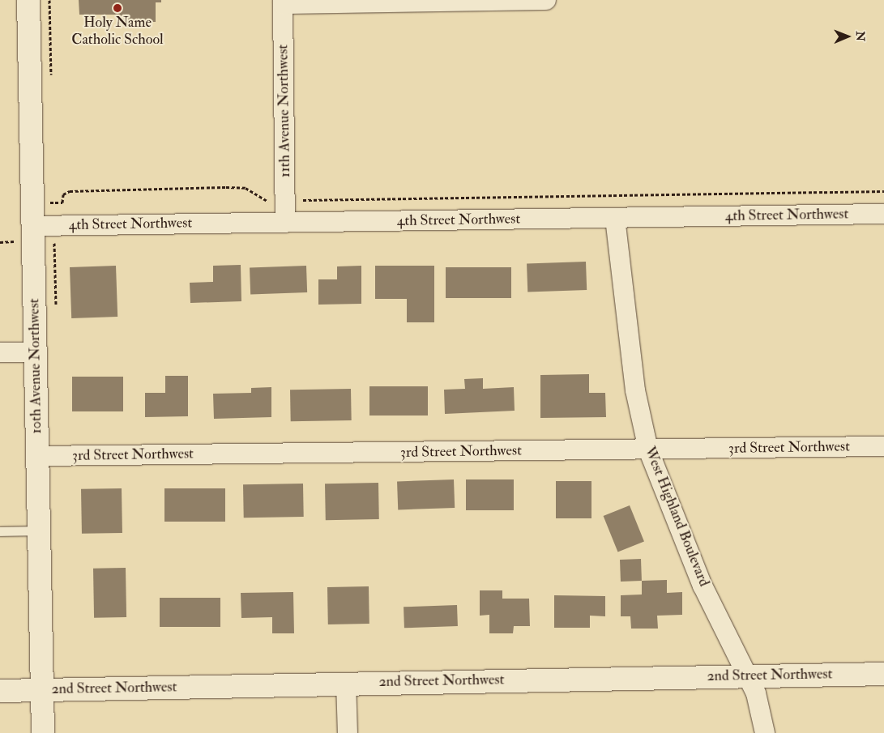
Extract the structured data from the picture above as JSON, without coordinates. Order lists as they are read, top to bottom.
{
  "streets": {
    "street": [
      "11th Avenue Northwest",
      "4th Street Northwest",
      "10th Avenue Northwest",
      "3rd Street Northwest",
      "West Highland Boulevard",
      "2nd Street Northwest"
    ]
  },
  "crossings": [
    ["11th Avenue Northwest", "4th Street Northwest"],
    ["4th Street Northwest", "10th Avenue Northwest"],
    ["4th Street Northwest", "West Highland Boulevard"],
    ["10th Avenue Northwest", "3rd Street Northwest"],
    ["10th Avenue Northwest", "2nd Street Northwest"],
    ["3rd Street Northwest", "West Highland Boulevard"],
    ["West Highland Boulevard", "2nd Street Northwest"]
  ],
  "places": ["Holy Name Catholic School"],
  "north": "right"
}
